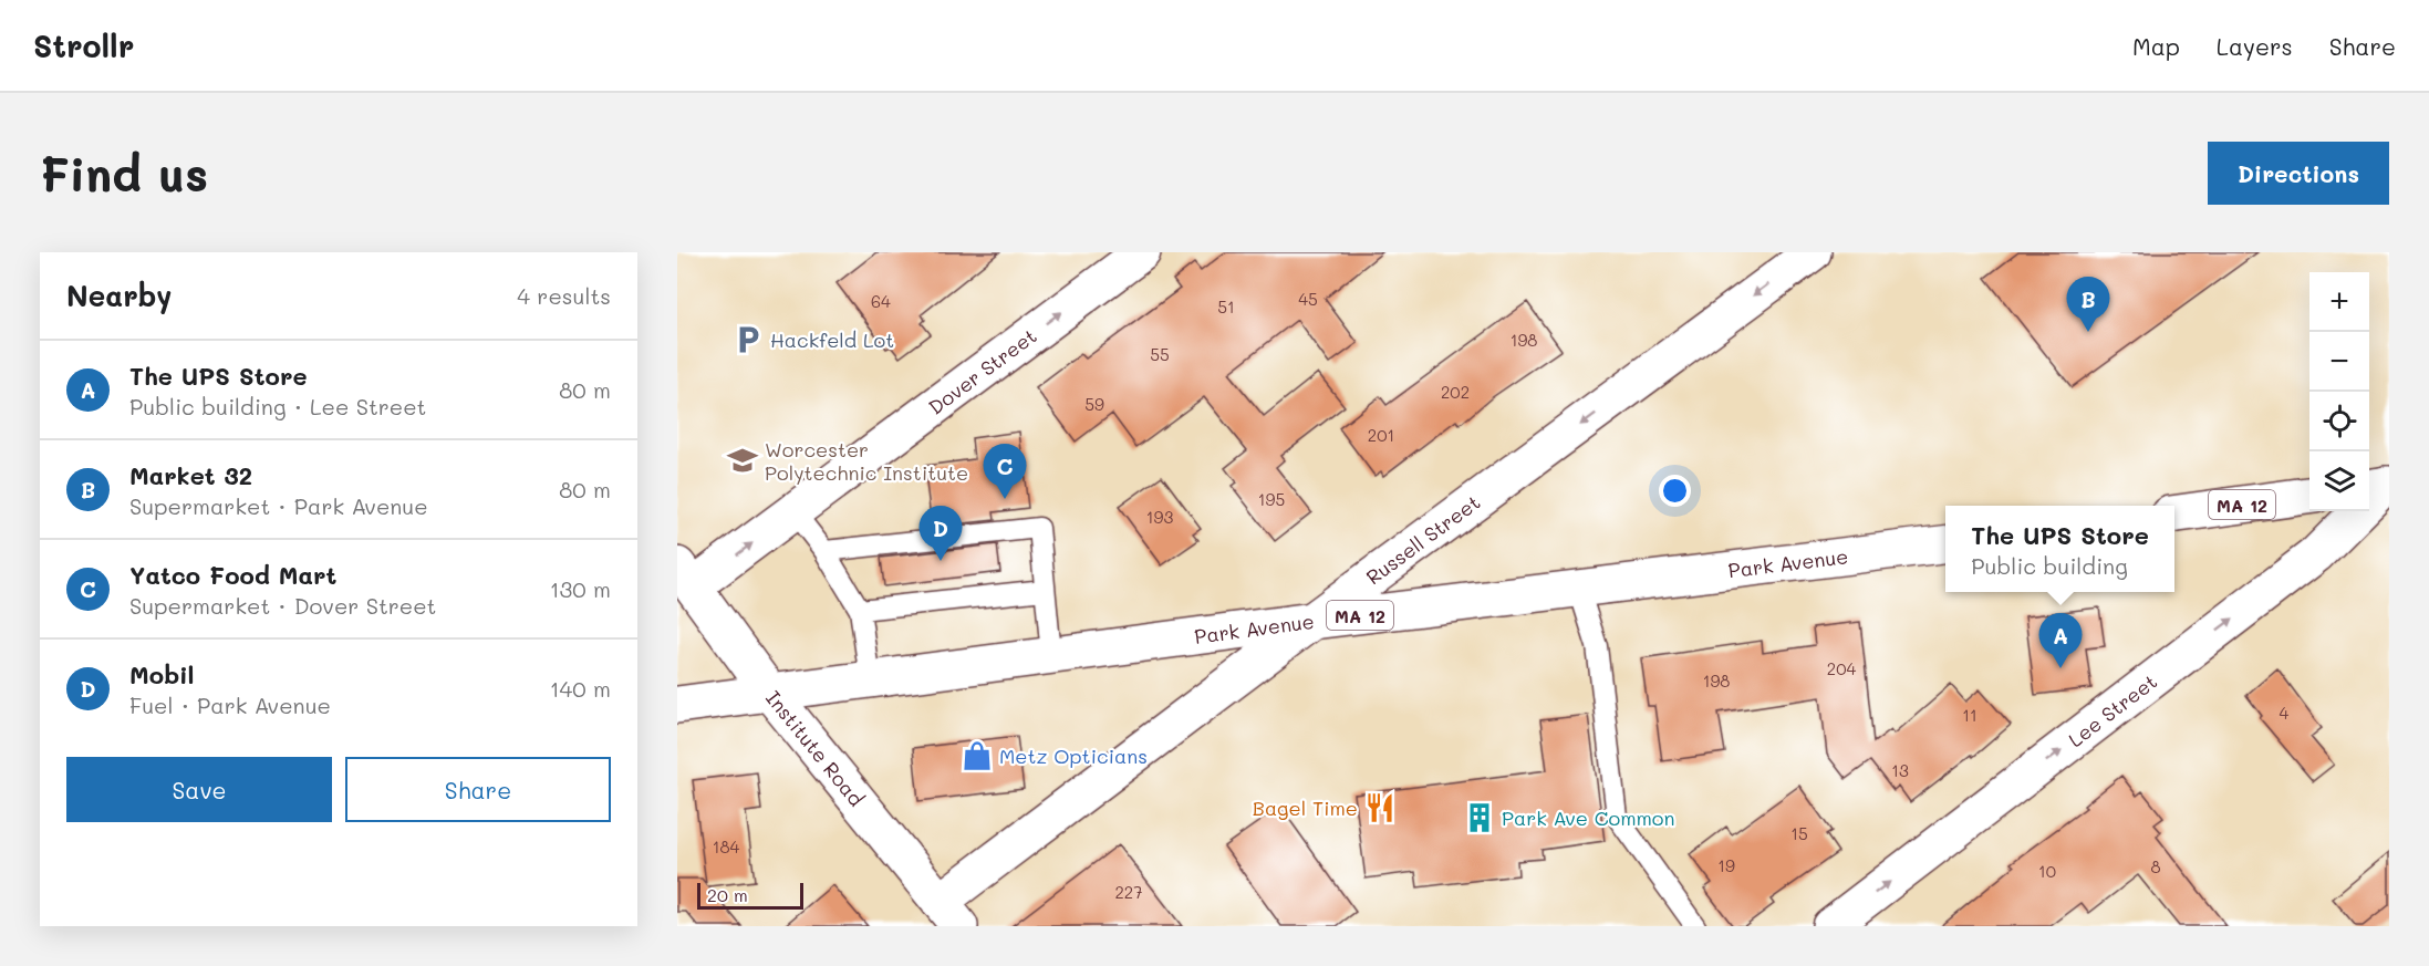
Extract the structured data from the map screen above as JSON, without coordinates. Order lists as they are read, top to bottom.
{
  "streets": {
    "street": [
      "Dover Street",
      "MA 12",
      "Russell Street",
      "Park Avenue",
      "Lee Street",
      "Institute Road"
    ]
  },
  "crossings": [
    ["Dover Street", "Institute Road"],
    ["Russell Street", "Park Avenue"],
    ["Russell Street", "Institute Road"],
    ["Park Avenue", "Institute Road"]
  ],
  "one_way": ["Dover Street", "Russell Street", "Lee Street"],
  "places": {
    "parking": ["Hackfeld Lot"],
    "school or university": ["Worcester Polytechnic Institute"],
    "shop": ["Metz Opticians"],
    "restaurant": ["Bagel Time"],
    "building": ["Park Ave Common"]
  },
  "house_numbers": [
    "45",
    "64",
    "51",
    "198",
    "55",
    "202",
    "59",
    "201",
    "195",
    "193",
    "204",
    "198",
    "4",
    "11",
    "13",
    "15",
    "184",
    "19",
    "8",
    "10",
    "227"
  ],
  "scale_bar": "20 m",
  "page": {
    "header": "Strollr",
    "nav": ["Map", "Layers", "Share"],
    "buttons": [
      "Directions",
      ["Save", "Share"]
    ],
    "title": "Find us",
    "heading": ["Nearby", "4 results"],
    "map_buttons": ["+", "−"],
    "pins": [
      "B",
      "C",
      "D",
      "A"
    ],
    "list": [
      {
        "mark": "A",
        "name": "The UPS Store",
        "note": "Public building · Lee Street",
        "value": "80 m"
      },
      {
        "mark": "B",
        "name": "Market 32",
        "note": "Supermarket · Park Avenue",
        "value": "80 m"
      },
      {
        "mark": "C",
        "name": "Yatco Food Mart",
        "note": "Supermarket · Dover Street",
        "value": "130 m"
      },
      {
        "mark": "D",
        "name": "Mobil",
        "note": "Fuel · Park Avenue",
        "value": "140 m"
      }
    ],
    "popup": ["The UPS Store", "Public building"],
    "scale": "20 m"
  }
}
